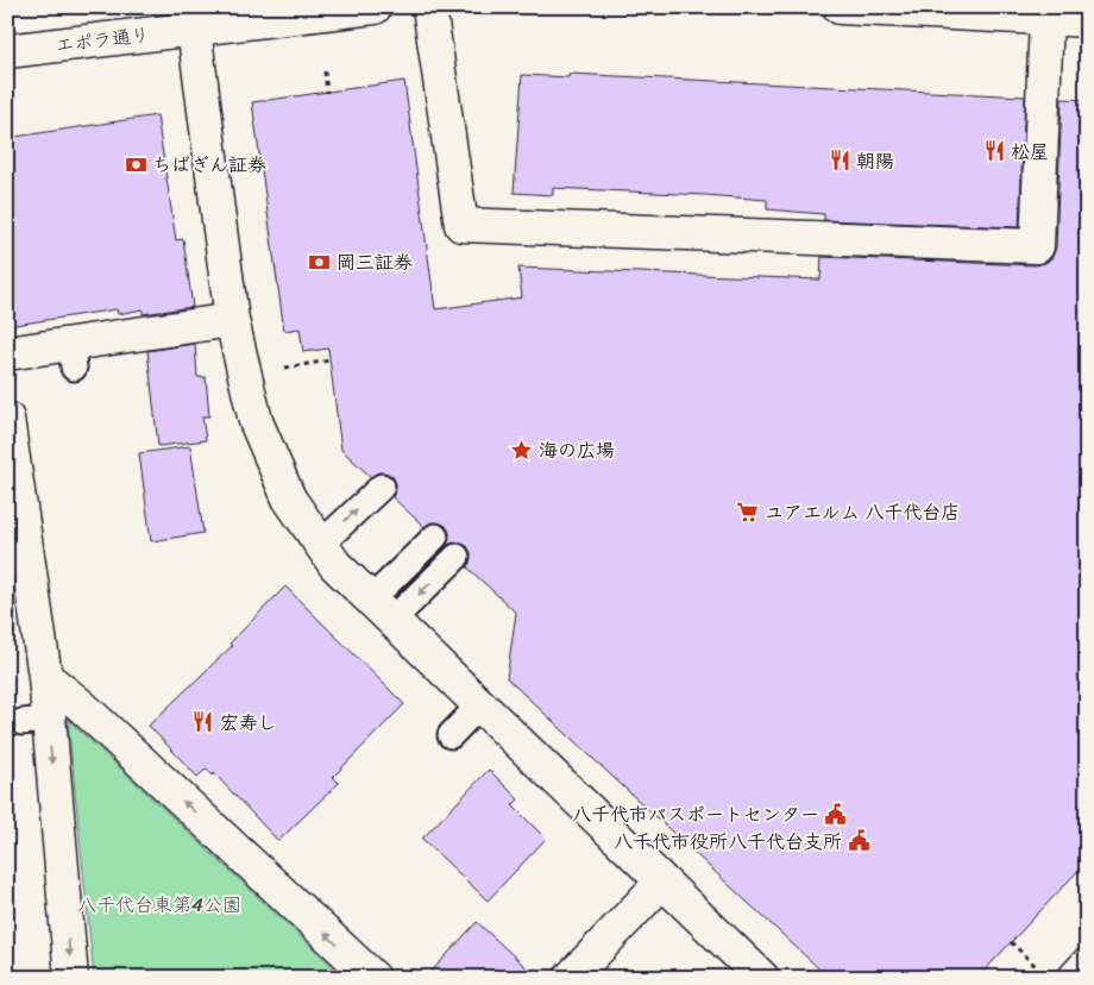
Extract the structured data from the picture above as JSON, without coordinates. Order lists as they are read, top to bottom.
{
  "streets": {
    "street": ["エポラ通り"]
  },
  "parks": ["八千代台東第4公園"],
  "places": {
    "restaurant": ["松屋", "朝陽", "宏寿し"],
    "bank": ["ちばぎん証券", "岡三証券"],
    "place": ["海の広場"],
    "supermarket": ["ユアエルム 八千代台店"],
    "public building": ["八千代市パスポートセンター", "八千代市役所八千代台支所"]
  }
}
